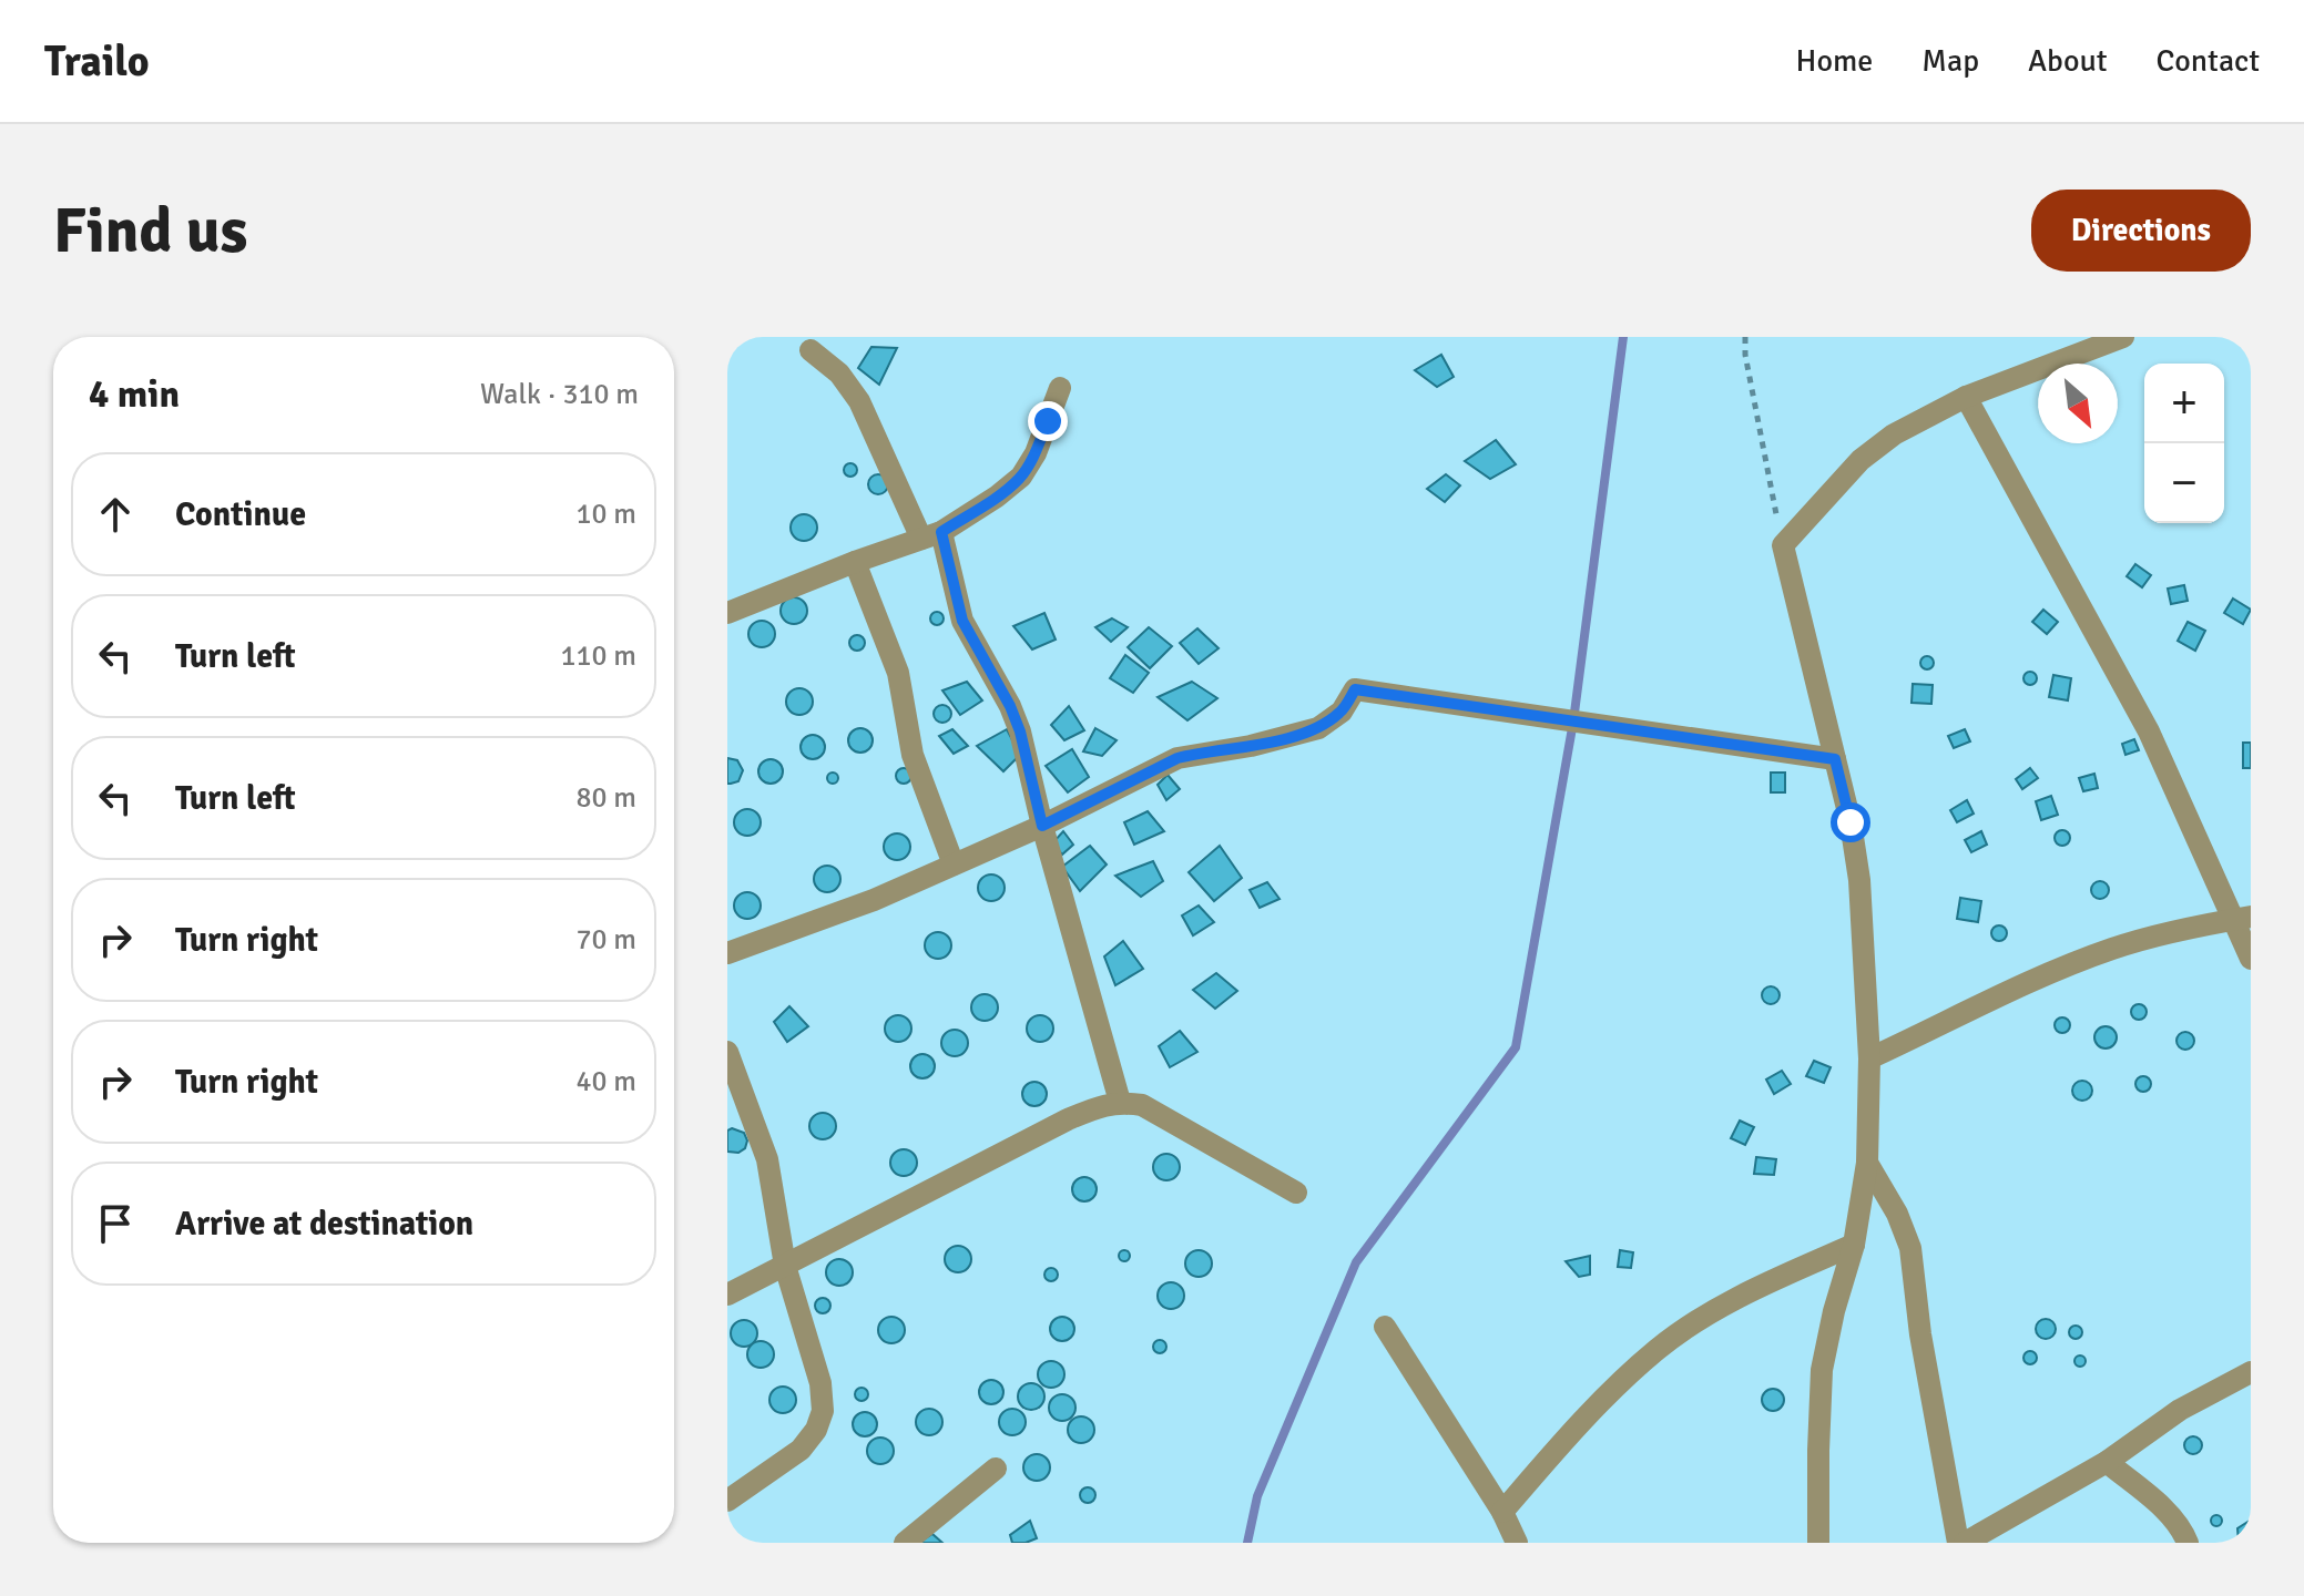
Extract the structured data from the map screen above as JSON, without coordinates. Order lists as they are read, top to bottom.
{
  "north": "bottom right",
  "page": {
    "header": "Trailo",
    "nav": [
      "Home",
      "Map",
      "About",
      "Contact"
    ],
    "buttons": "Directions",
    "title": "Find us",
    "heading": ["4 min", "Walk · 310 m"],
    "map_buttons": ["+", "−"],
    "list": [
      ["Continue", "10 m"],
      ["Turn left", "110 m"],
      ["Turn left", "80 m"],
      ["Turn right", "70 m"],
      ["Turn right", "40 m"],
      "Arrive at destination"
    ]
  }
}
